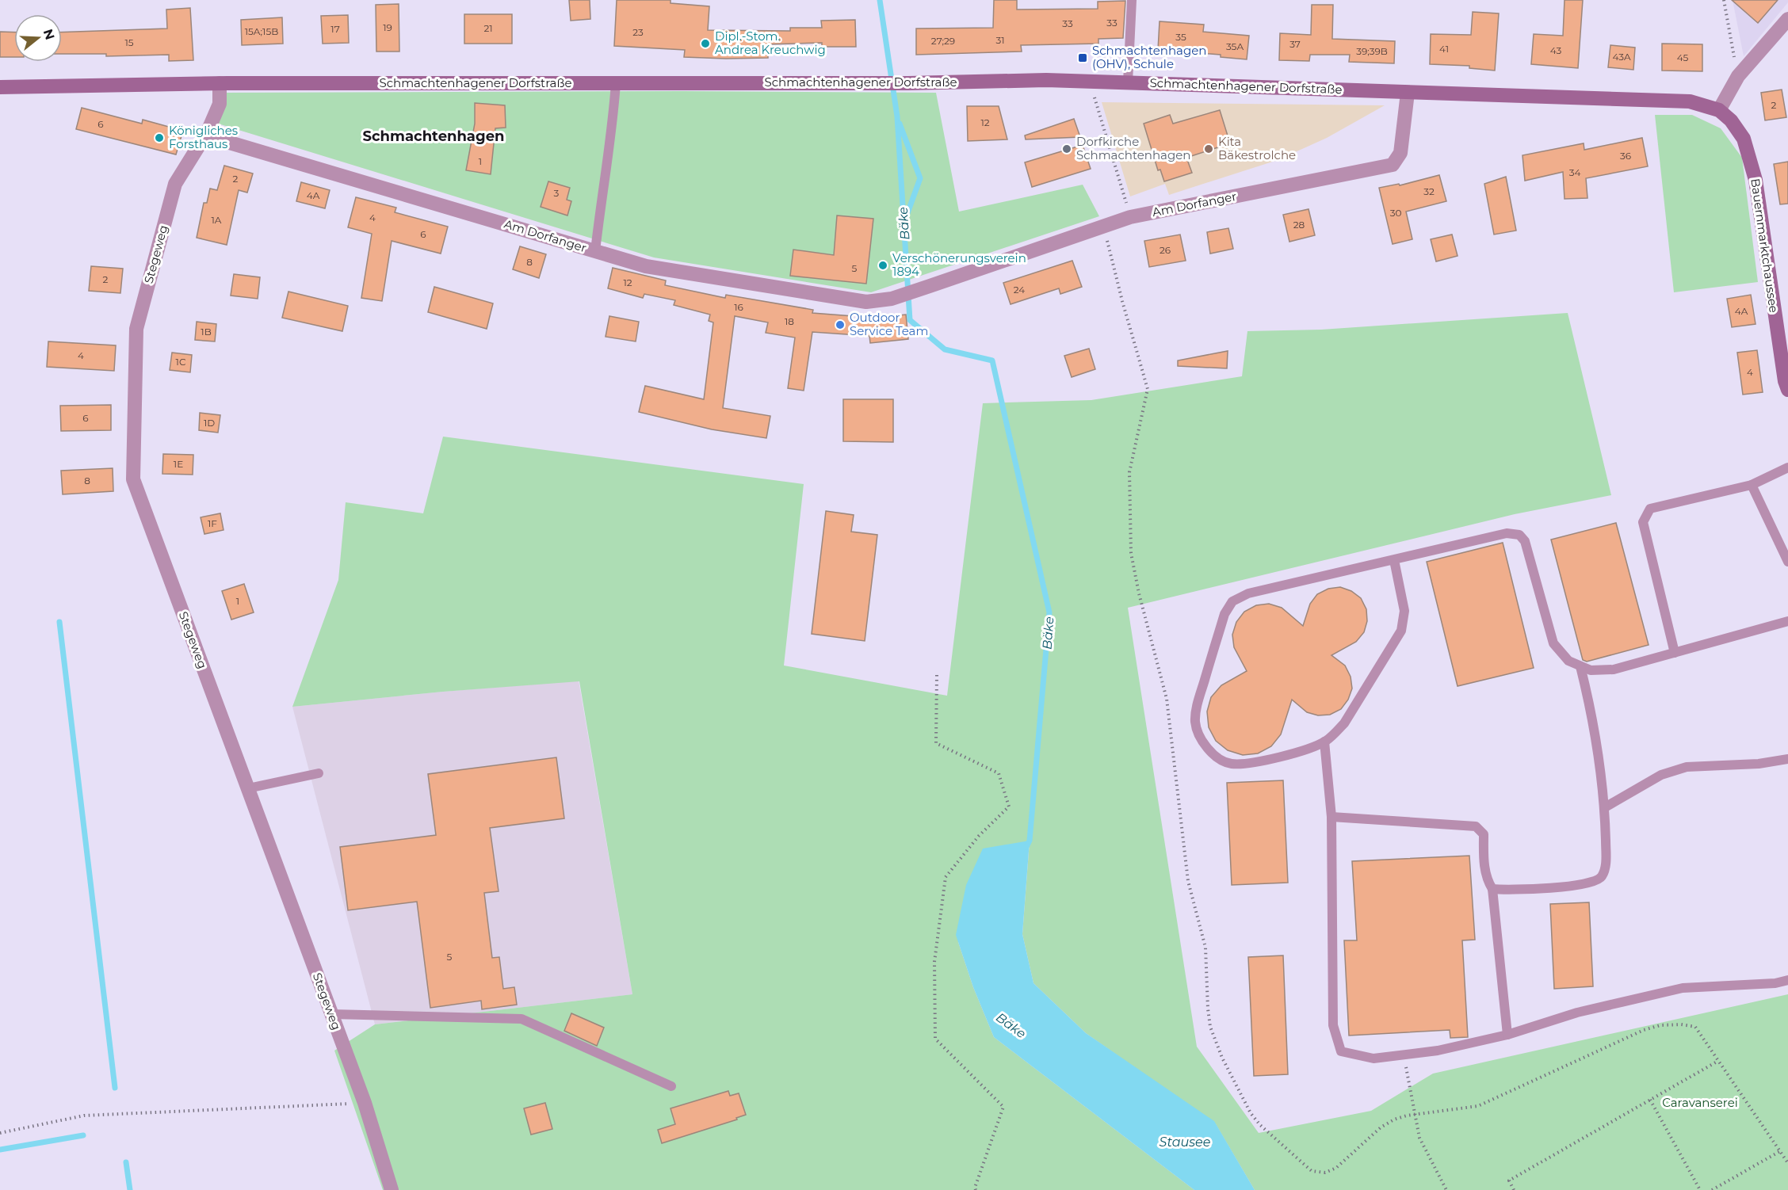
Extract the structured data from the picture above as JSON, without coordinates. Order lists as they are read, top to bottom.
{
  "streets": {
    "main road": ["Schmachtenhagener Dorfstraße", "Bauernmarktchaussee"],
    "street": ["Am Dorfanger", "Stegeweg"]
  },
  "crossings": [
    ["Schmachtenhagener Dorfstraße", "Am Dorfanger"],
    ["Schmachtenhagener Dorfstraße", "Bauernmarktchaussee"],
    ["Schmachtenhagener Dorfstraße", "Stegeweg"],
    ["Am Dorfanger", "Stegeweg"]
  ],
  "districts": ["Schmachtenhagen"],
  "water": ["Bäke", "Stausee"],
  "parks": ["Caravanserei"],
  "places": {
    "other": [
      "Dipl.-Stom. Andrea Kreuchwig",
      "Königliches Forsthaus",
      "Dorfkirche Schmachtenhagen",
      "Kita Bäkestrolche",
      "Verschönerungsverein 1894",
      "Outdoor Service Team"
    ],
    "transit": ["Schmachtenhagen (OHV), Schule"]
  },
  "house_numbers": [
    "33",
    "33",
    "19",
    "21",
    "17",
    "15A;15B",
    "23",
    "35",
    "31",
    "27;29",
    "15",
    "37",
    "35A",
    "41",
    "43",
    "39;39B",
    "43A",
    "45",
    "2",
    "12",
    "6",
    "36",
    "1",
    "34",
    "2",
    "32",
    "3",
    "4A",
    "30",
    "4",
    "1A",
    "28",
    "6",
    "26",
    "8",
    "5",
    "2",
    "12",
    "24",
    "16",
    "4A",
    "18",
    "1B",
    "4",
    "1C",
    "4",
    "6",
    "1D",
    "1E",
    "8",
    "1F",
    "1",
    "5"
  ],
  "north": "right"
}
